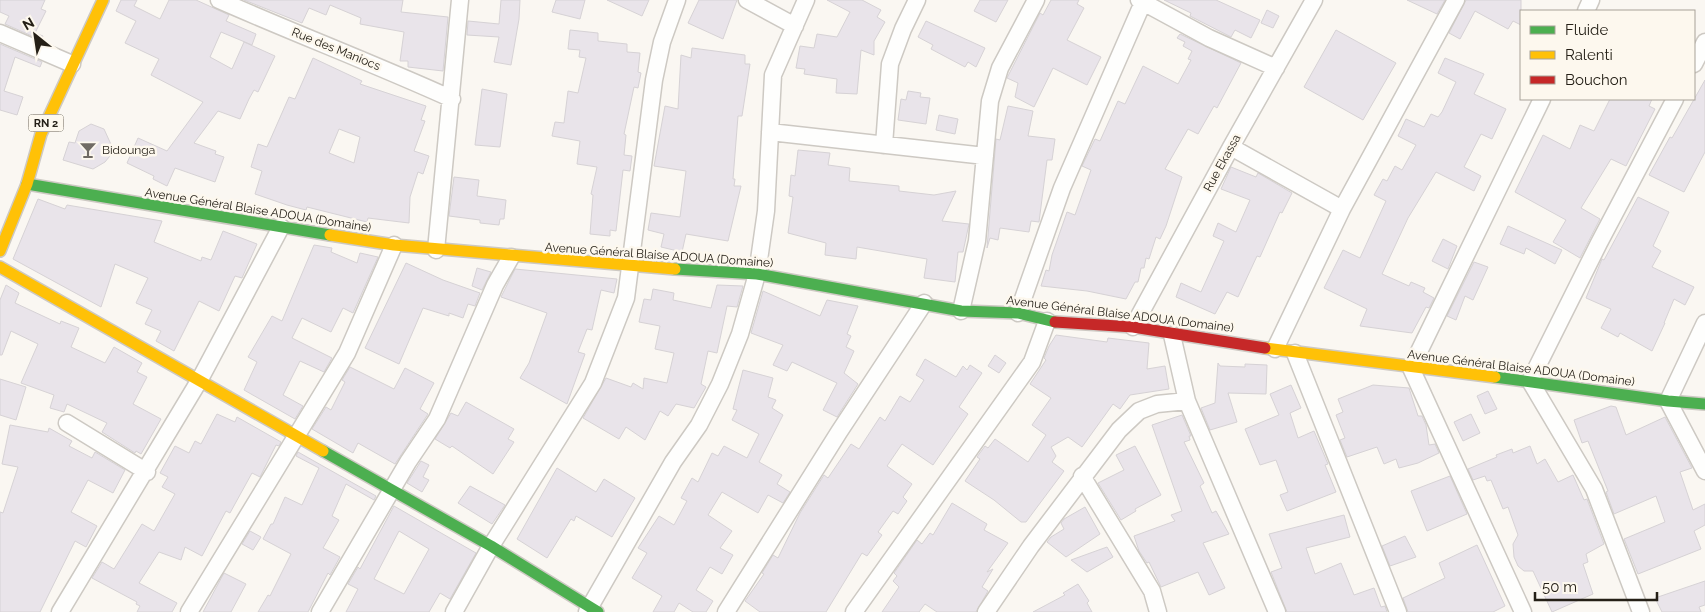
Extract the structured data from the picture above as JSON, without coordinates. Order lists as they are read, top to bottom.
{
  "streets": {
    "main road": ["RN 2", "Avenue Général Blaise ADOUA (Domaine)"],
    "street": ["Rue des Maniocs", "Rue Ekassa"]
  },
  "crossings": [
    ["RN 2", "Avenue Général Blaise ADOUA (Domaine)"],
    ["Rue Ekassa", "Avenue Général Blaise ADOUA (Domaine)"]
  ],
  "places": {
    "bar": ["Bidounga"]
  },
  "legend": ["Fluide", "Ralenti", "Bouchon"],
  "scale_bar": "50 m",
  "north": "top left"
}
